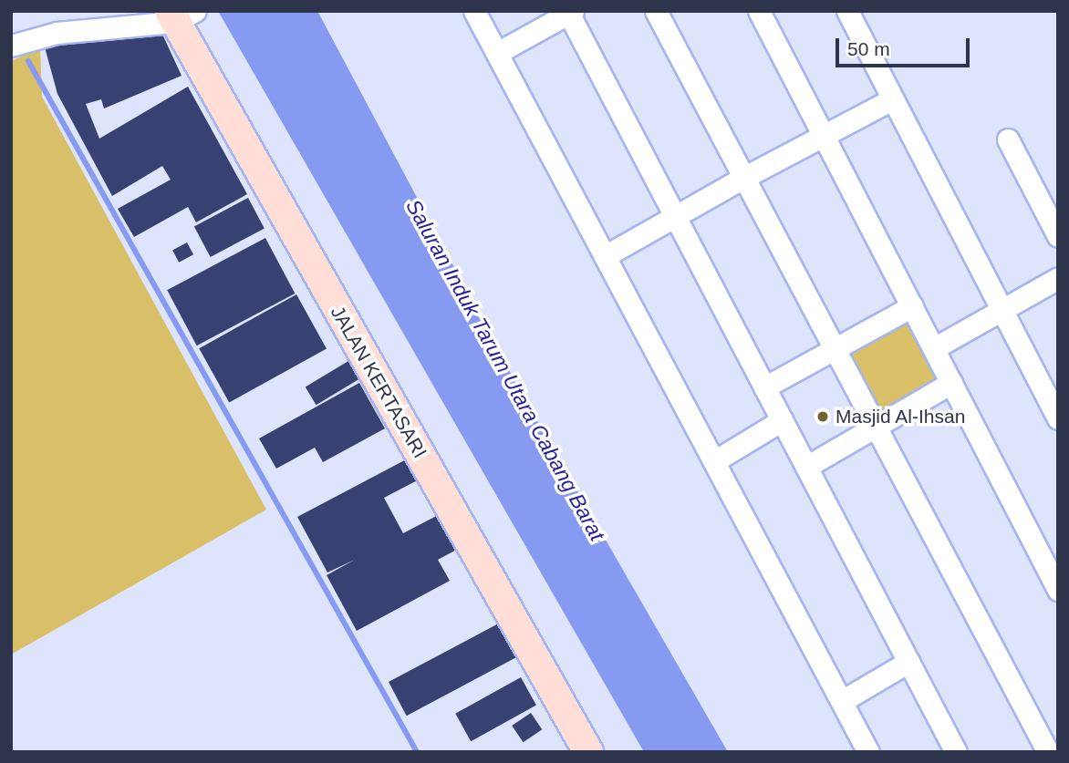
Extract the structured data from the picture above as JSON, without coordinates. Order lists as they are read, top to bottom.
{
  "streets": {
    "street": ["JALAN KERTASARI"]
  },
  "water": ["Saluran Induk Tarum Utara Cabang Barat"],
  "places": ["Masjid Al-Ihsan"],
  "scale_bar": "50 m"
}
